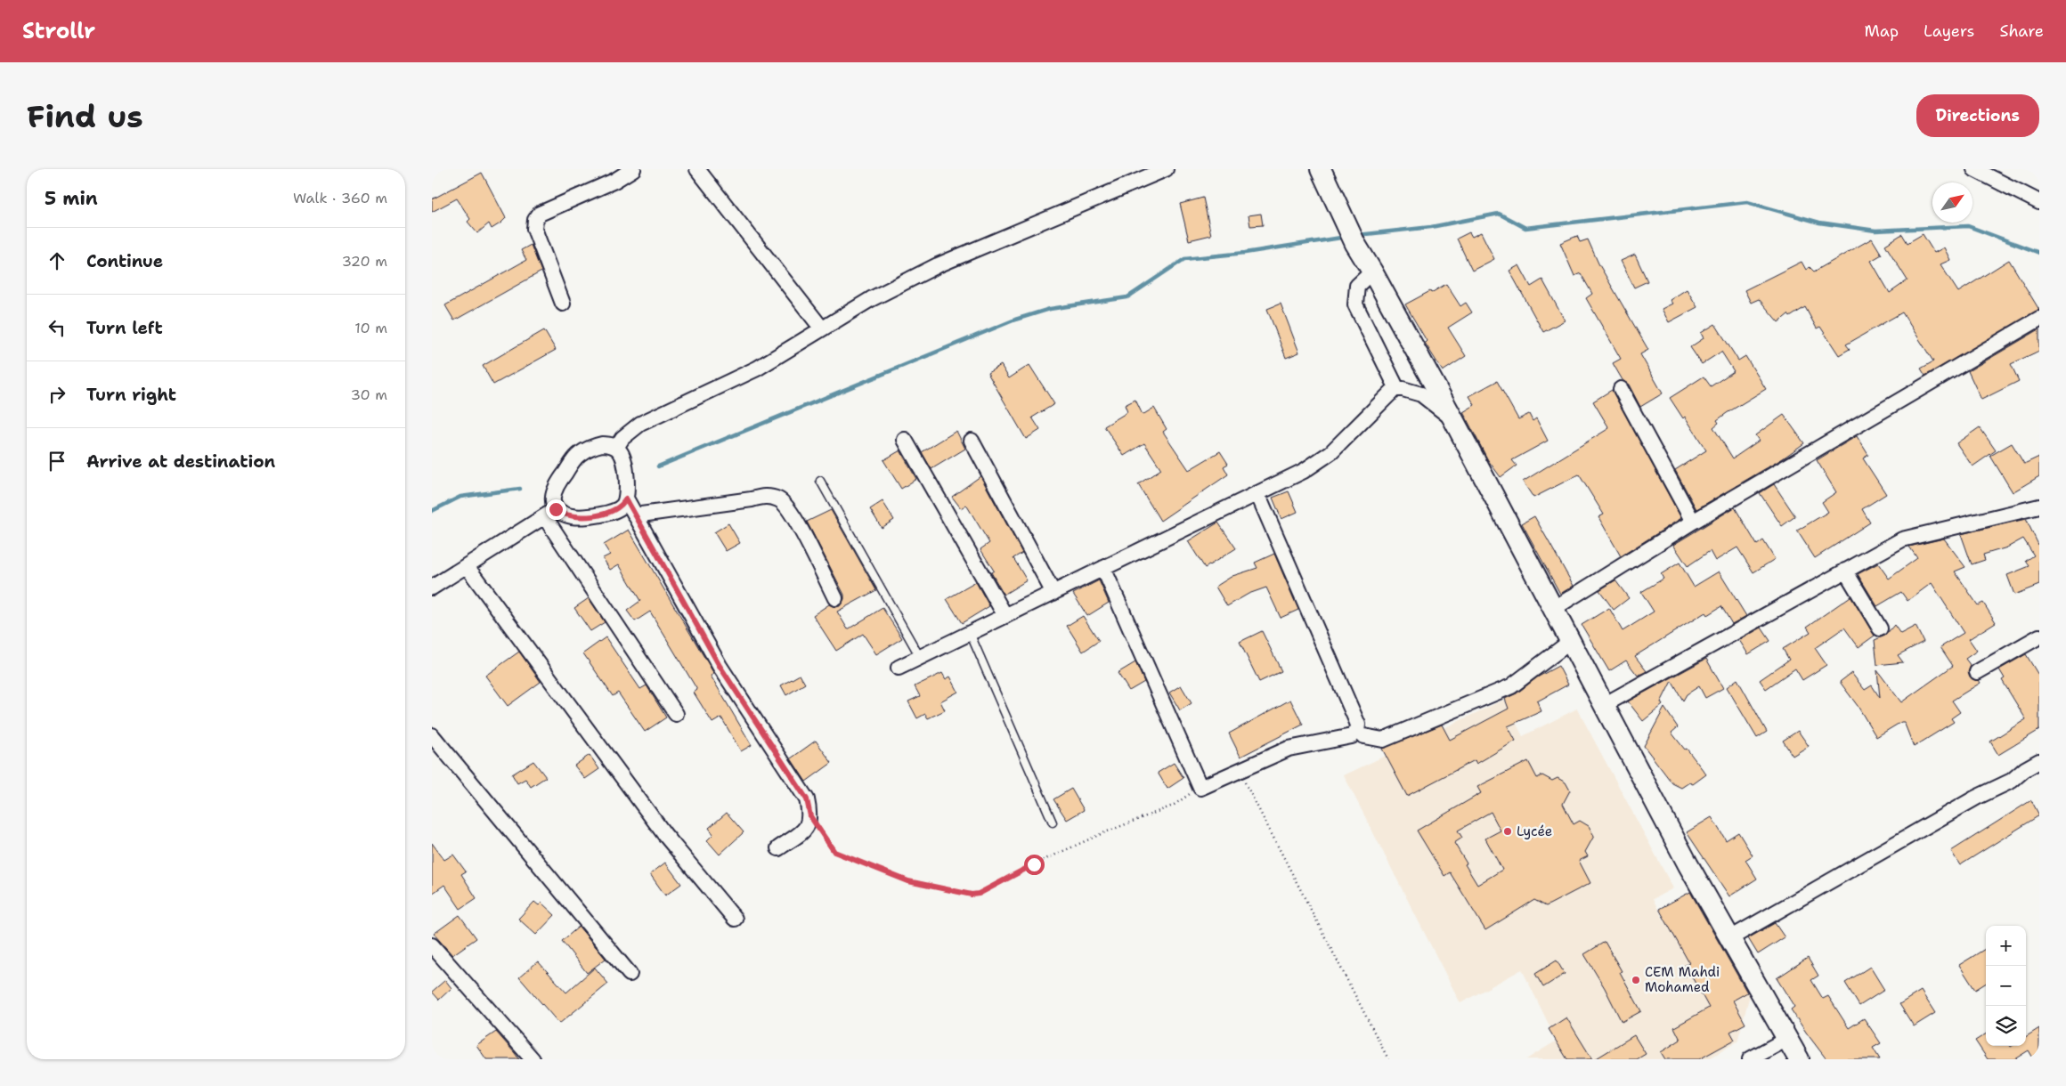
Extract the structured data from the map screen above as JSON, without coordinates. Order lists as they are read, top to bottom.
{
  "places": ["Lycée", "CEM Mahdi Mohamed"],
  "north": "top right",
  "page": {
    "header": "Strollr",
    "nav": ["Map", "Layers", "Share"],
    "buttons": "Directions",
    "title": "Find us",
    "heading": ["5 min", "Walk · 360 m"],
    "list": [
      ["Continue", "320 m"],
      ["Turn left", "10 m"],
      ["Turn right", "30 m"],
      "Arrive at destination"
    ],
    "map_buttons": ["+", "−"]
  }
}
